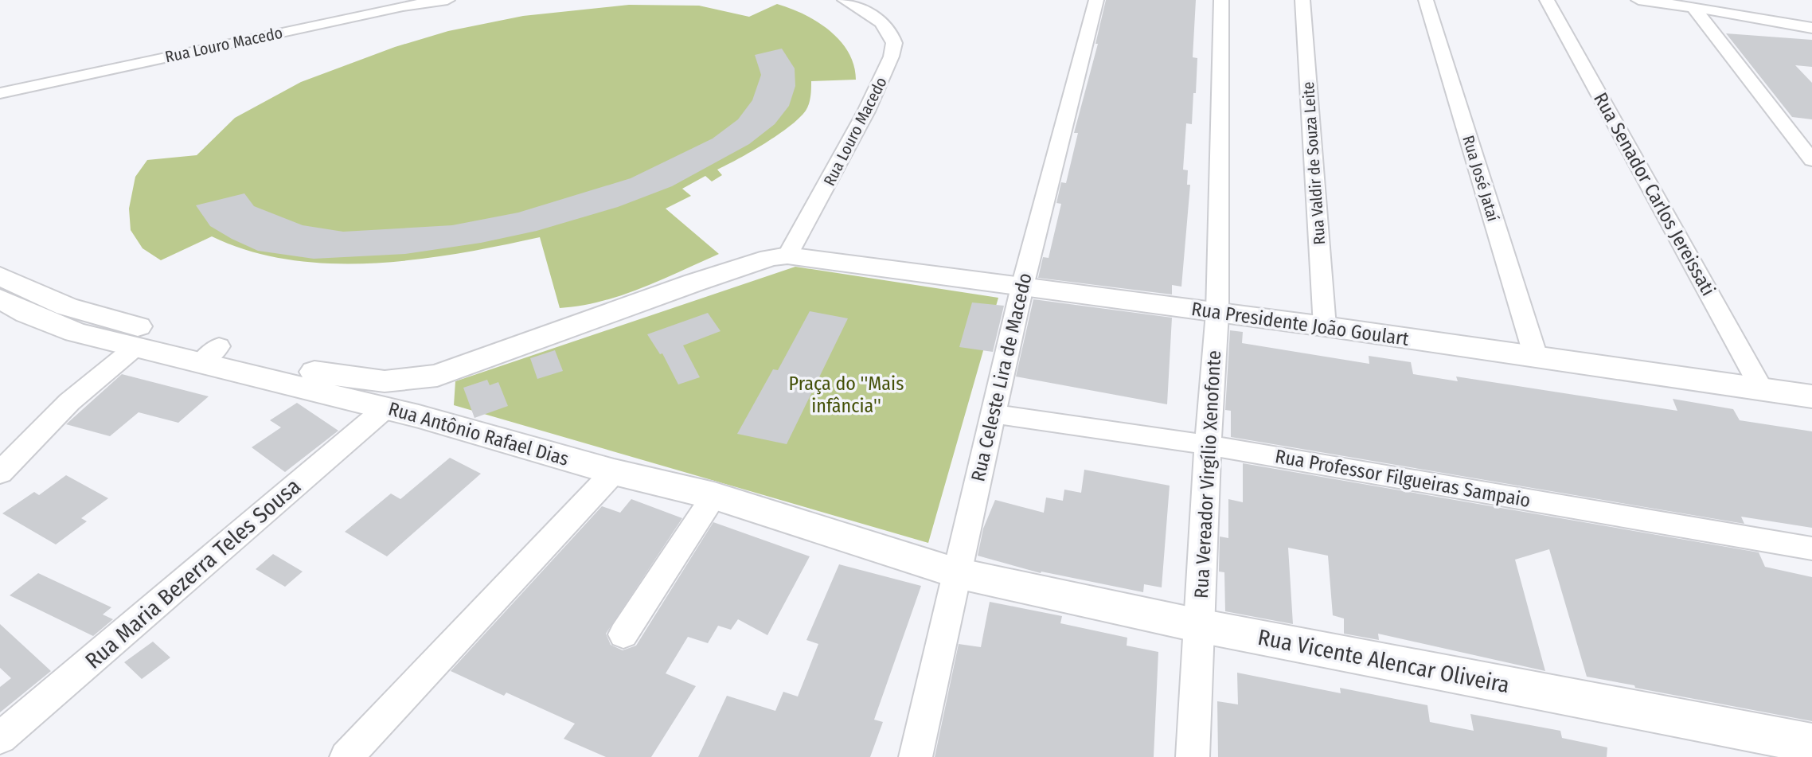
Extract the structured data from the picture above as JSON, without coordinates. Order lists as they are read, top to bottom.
{
  "streets": {
    "street": [
      "Rua Louro Macedo",
      "Rua Valdir de Souza Leite",
      "Rua José Jataí",
      "Rua Senador Carlos Jereissati",
      "Rua Presidente João Goulart",
      "Rua Celeste Lira de Macedo",
      "Rua Antônio Rafael Dias",
      "Rua Vereador Virgílio Xenofonte",
      "Rua Professor Filgueiras Sampaio",
      "Rua Maria Bezerra Teles Sousa",
      "Rua Vicente Alencar Oliveira"
    ]
  },
  "crossings": [
    ["Rua Louro Macedo", "Rua Presidente João Goulart"],
    ["Rua Louro Macedo", "Rua Antônio Rafael Dias"],
    ["Rua Valdir de Souza Leite", "Rua Presidente João Goulart"],
    ["Rua José Jataí", "Rua Presidente João Goulart"],
    ["Rua Senador Carlos Jereissati", "Rua Presidente João Goulart"],
    ["Rua Presidente João Goulart", "Rua Celeste Lira de Macedo"],
    ["Rua Presidente João Goulart", "Rua Antônio Rafael Dias"],
    ["Rua Presidente João Goulart", "Rua Vereador Virgílio Xenofonte"],
    ["Rua Celeste Lira de Macedo", "Rua Antônio Rafael Dias"],
    ["Rua Celeste Lira de Macedo", "Rua Professor Filgueiras Sampaio"],
    ["Rua Celeste Lira de Macedo", "Rua Vicente Alencar Oliveira"],
    ["Rua Antônio Rafael Dias", "Rua Maria Bezerra Teles Sousa"],
    ["Rua Antônio Rafael Dias", "Rua Vicente Alencar Oliveira"],
    ["Rua Vereador Virgílio Xenofonte", "Rua Professor Filgueiras Sampaio"],
    ["Rua Vereador Virgílio Xenofonte", "Rua Vicente Alencar Oliveira"]
  ],
  "parks": ["Praça do ''Mais infância''"]
}
